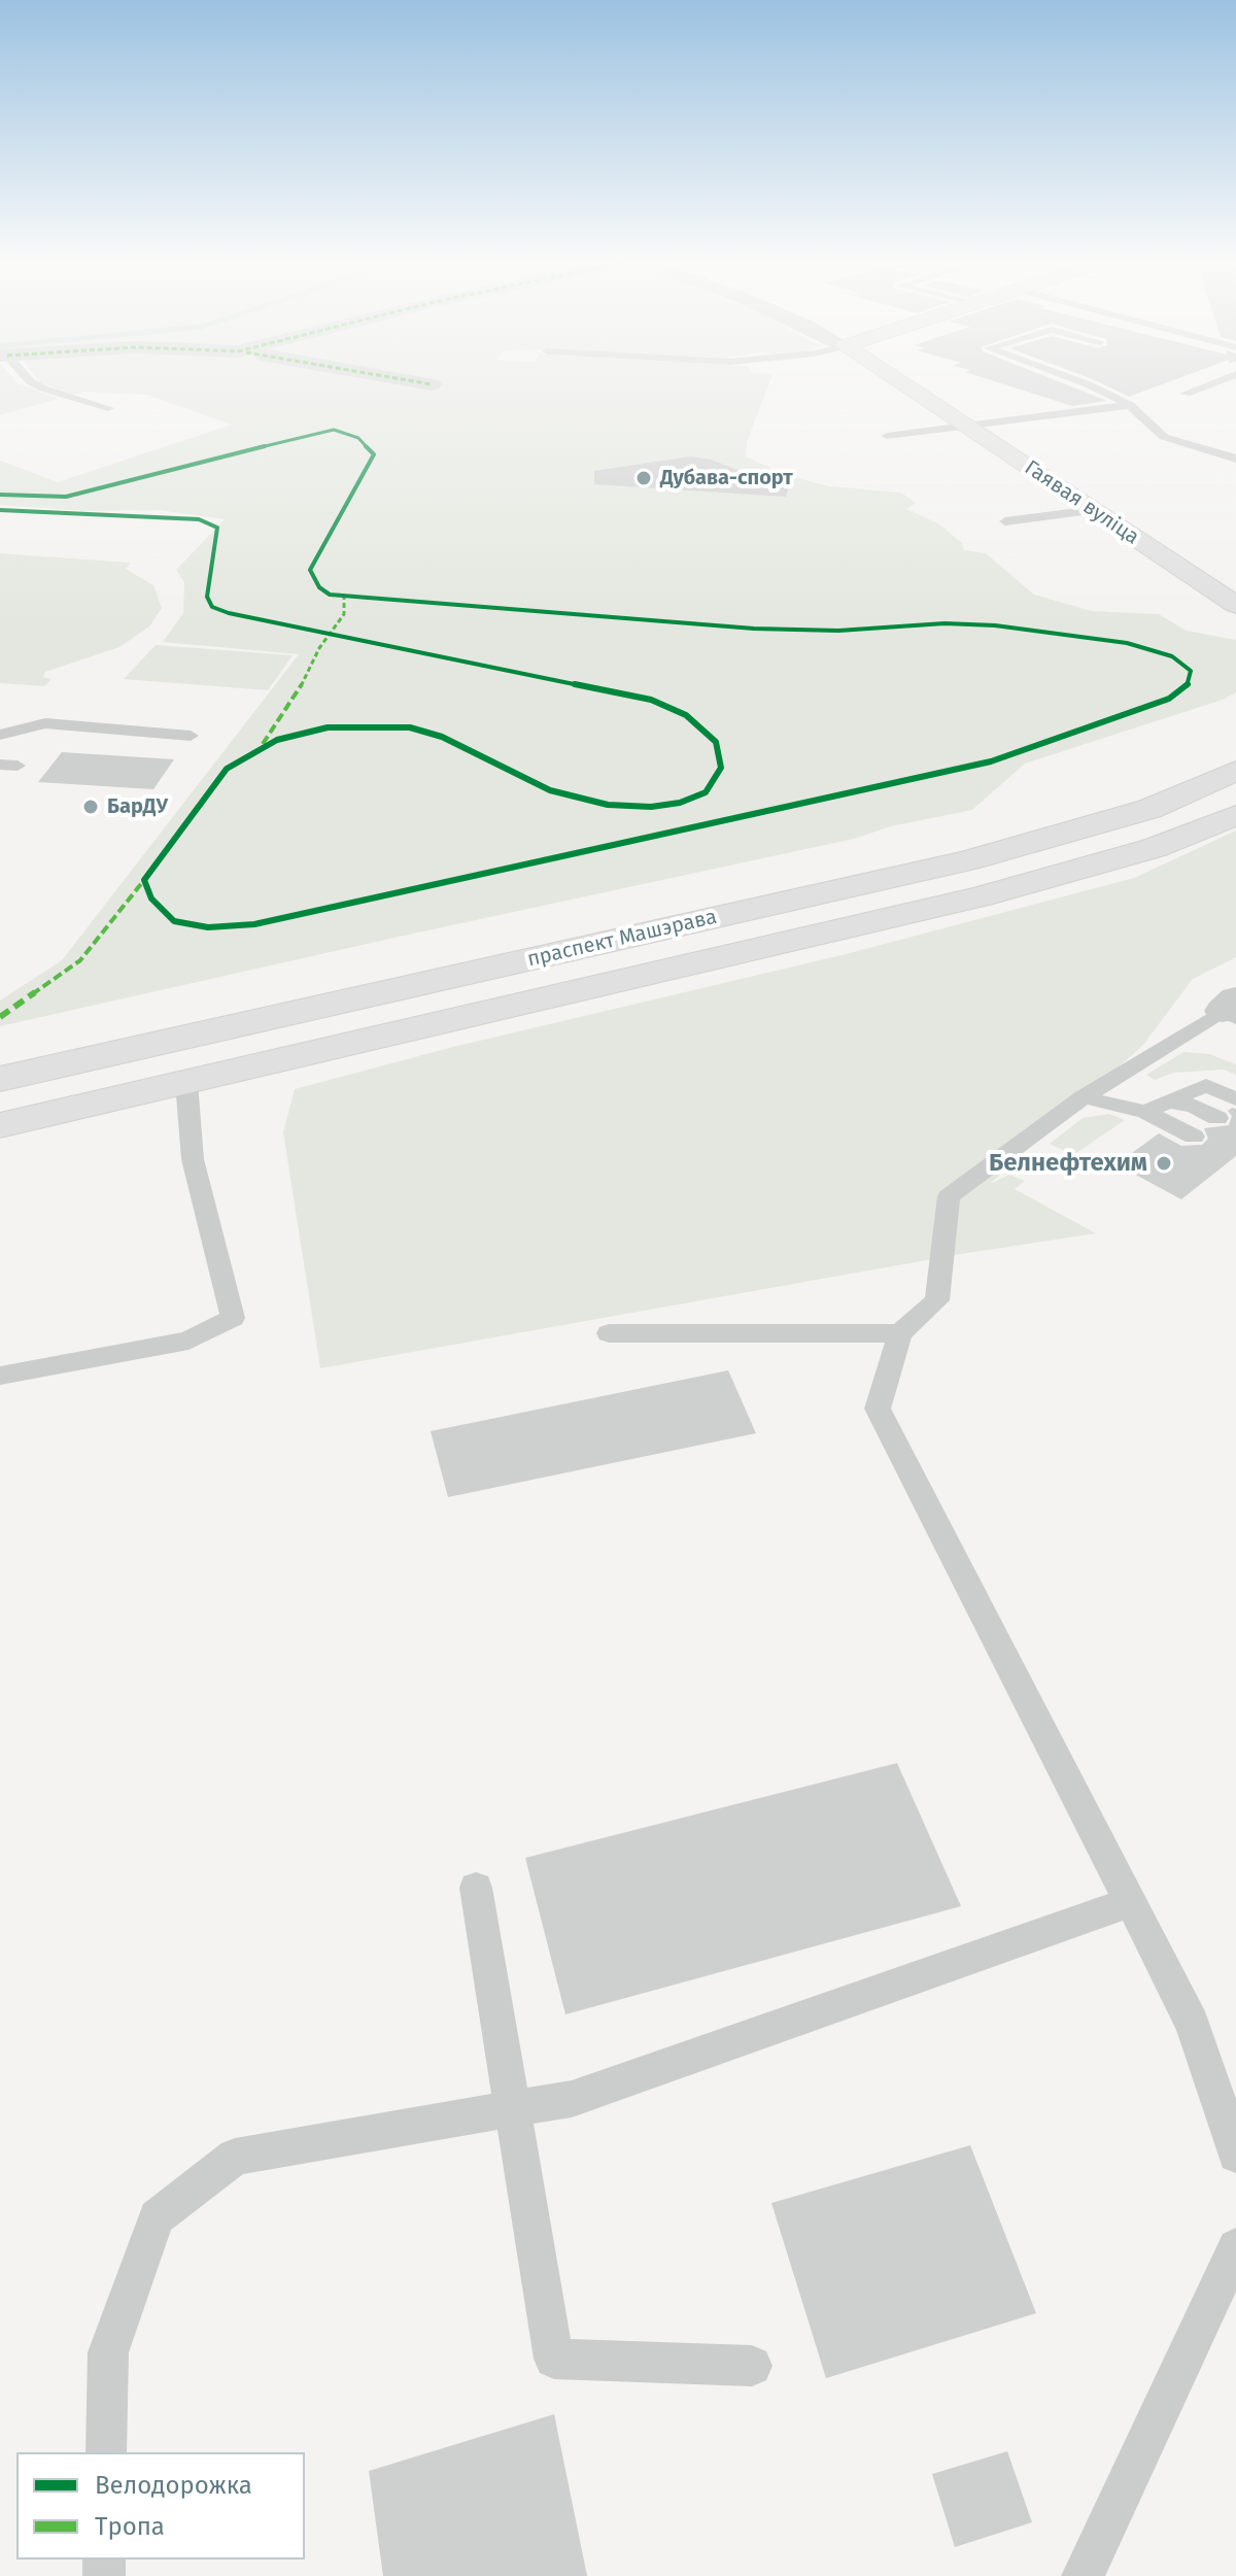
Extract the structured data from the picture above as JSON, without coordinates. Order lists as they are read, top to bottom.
{
  "streets": {
    "main road": ["Гаявая вуліца", "праспект Машэрава"]
  },
  "places": ["Дубава-спорт", "БарДУ", "Белнефтехим"],
  "legend": ["Велодорожка", "Тропа"]
}
